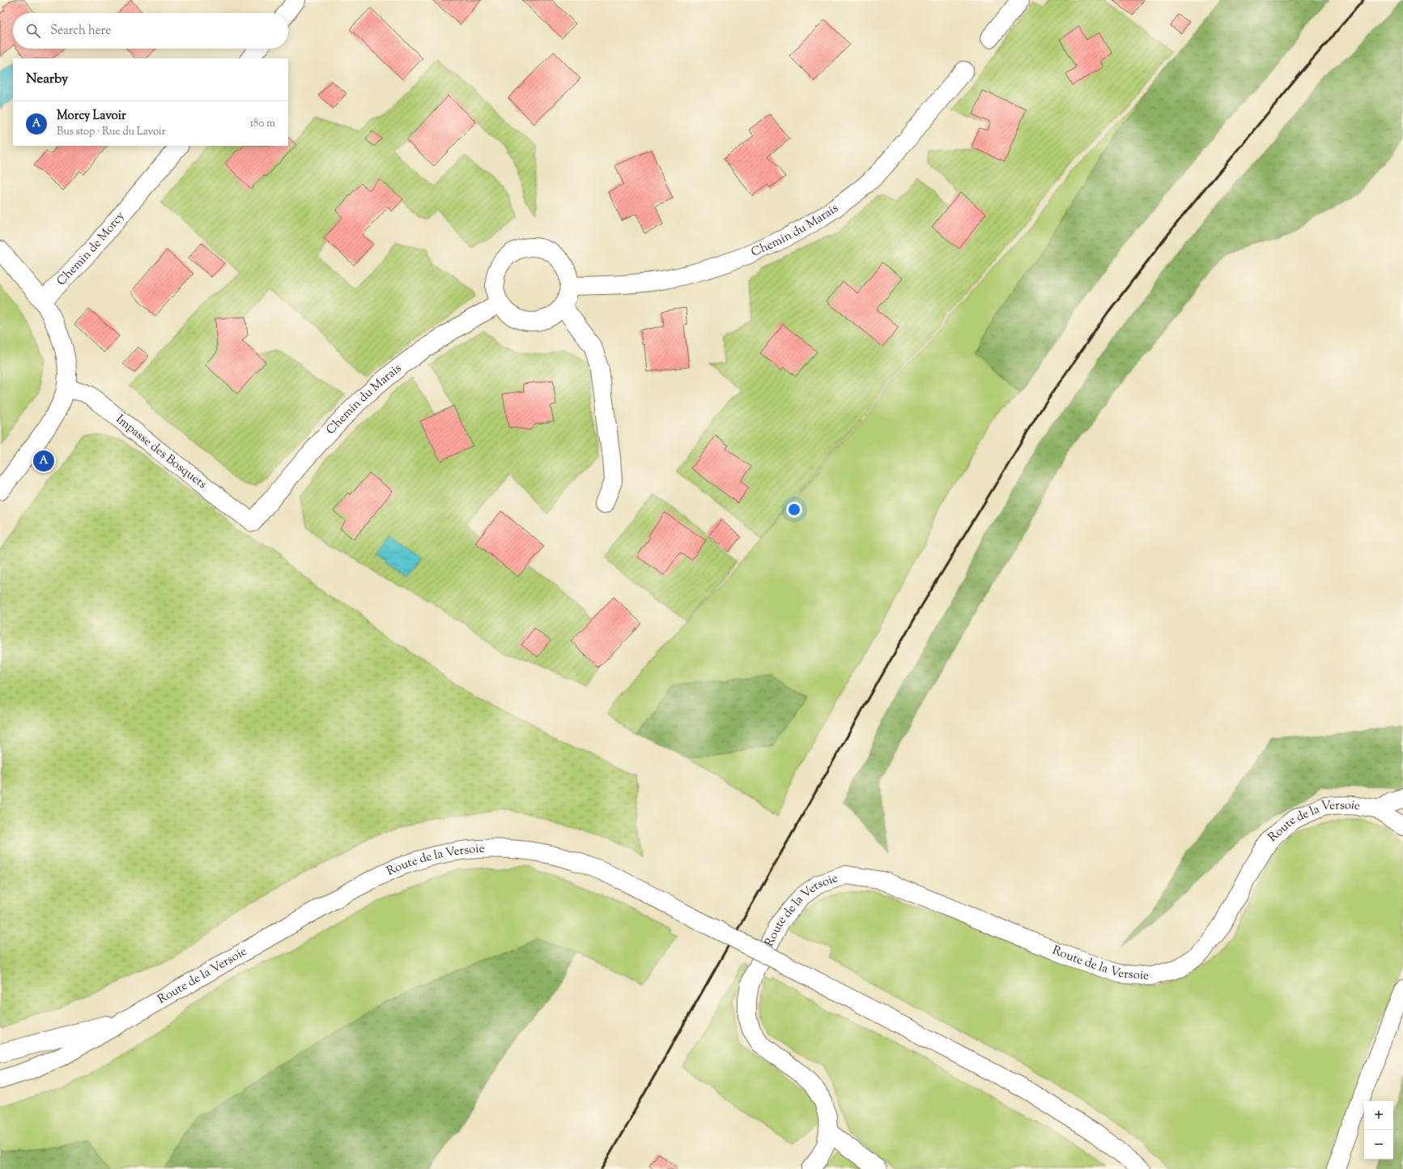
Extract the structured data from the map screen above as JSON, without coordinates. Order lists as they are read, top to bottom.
{
  "streets": {
    "street": [
      "Chemin du Marais",
      "Chemin de Morcy",
      "Impasse des Bosquets",
      "Route de la Versoie"
    ]
  },
  "crossings": [
    ["Chemin du Marais", "Impasse des Bosquets"]
  ],
  "page": {
    "search": "Search here",
    "heading": "Nearby",
    "list": [
      {
        "mark": "A",
        "name": "Morcy Lavoir",
        "note": "Bus stop · Rue du Lavoir",
        "value": "180 m"
      }
    ],
    "pins": "A",
    "map_buttons": ["+", "−"]
  }
}
